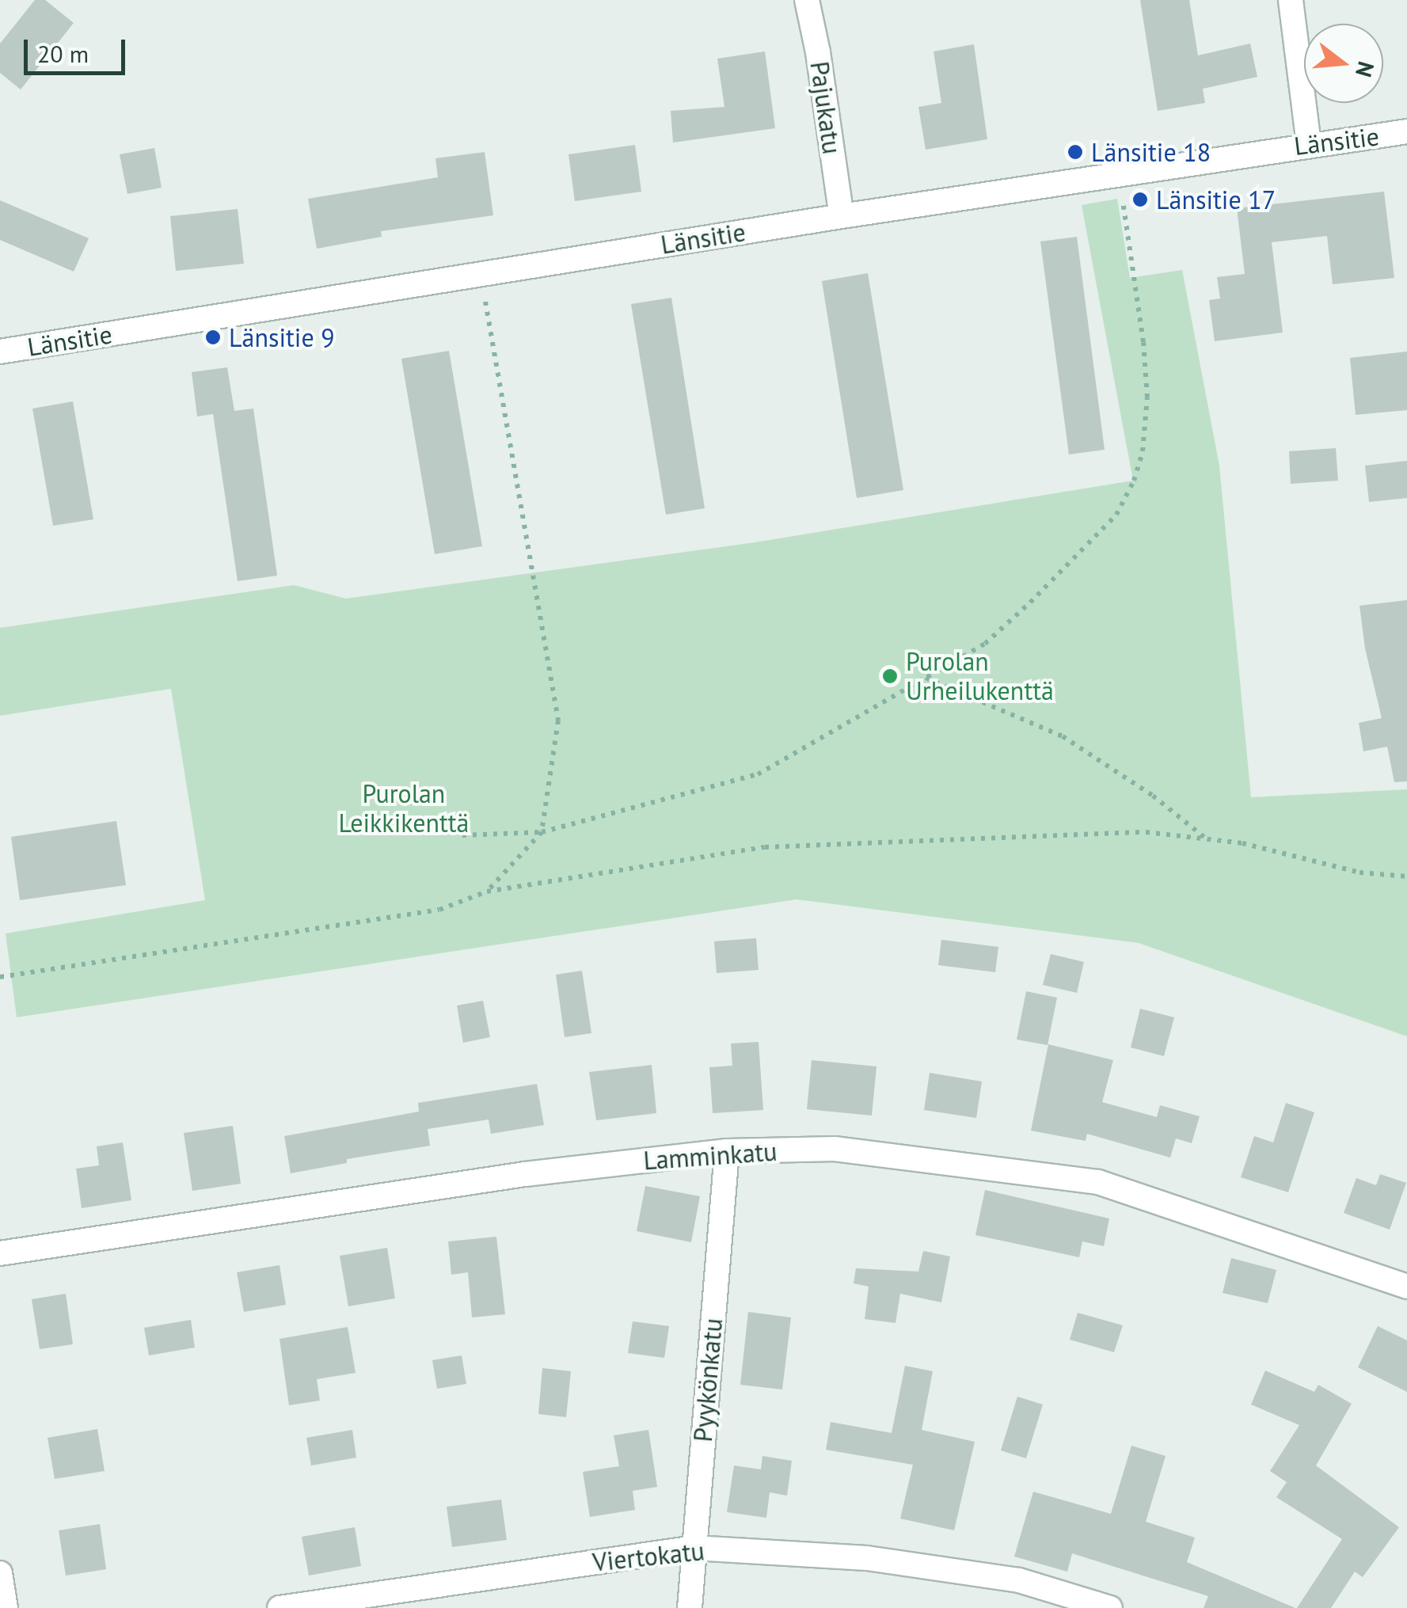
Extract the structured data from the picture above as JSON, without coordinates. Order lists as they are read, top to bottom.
{
  "streets": {
    "street": [
      "Pajukatu",
      "Länsitie",
      "Lamminkatu",
      "Pyykönkatu",
      "Viertokatu"
    ]
  },
  "crossings": [
    ["Pajukatu", "Länsitie"],
    ["Lamminkatu", "Pyykönkatu"],
    ["Pyykönkatu", "Viertokatu"]
  ],
  "parks": ["Purolan Leikkikenttä"],
  "places": [
    "Länsitie 18",
    "Länsitie 17",
    "Länsitie 9",
    "Purolan Urheilukenttä"
  ],
  "scale_bar": "20 m",
  "north": "right"
}
